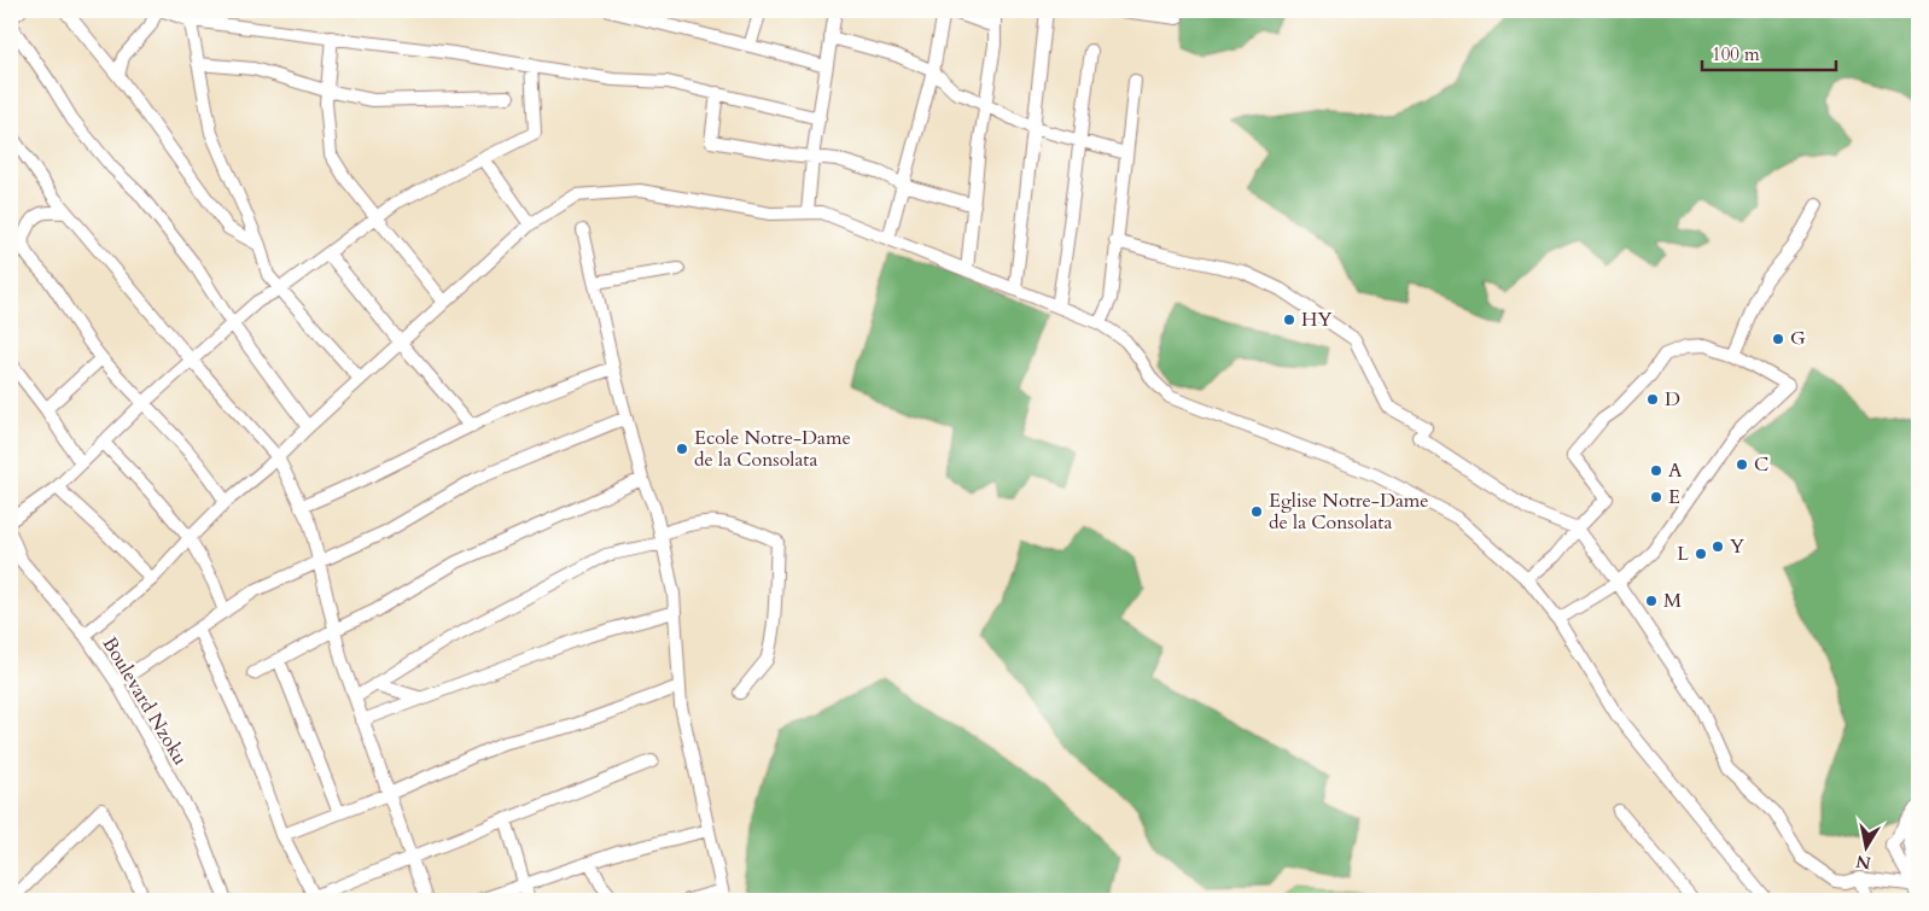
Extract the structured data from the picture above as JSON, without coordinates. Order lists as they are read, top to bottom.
{
  "streets": {
    "street": ["Boulevard Nzoku"]
  },
  "places": [
    "HY",
    "G",
    "D",
    "Ecole Notre-Dame de la Consolata",
    "C",
    "A",
    "E",
    "Eglise Notre-Dame de la Consolata",
    "Y",
    "L",
    "M"
  ],
  "scale_bar": "100 m",
  "north": "bottom"
}
